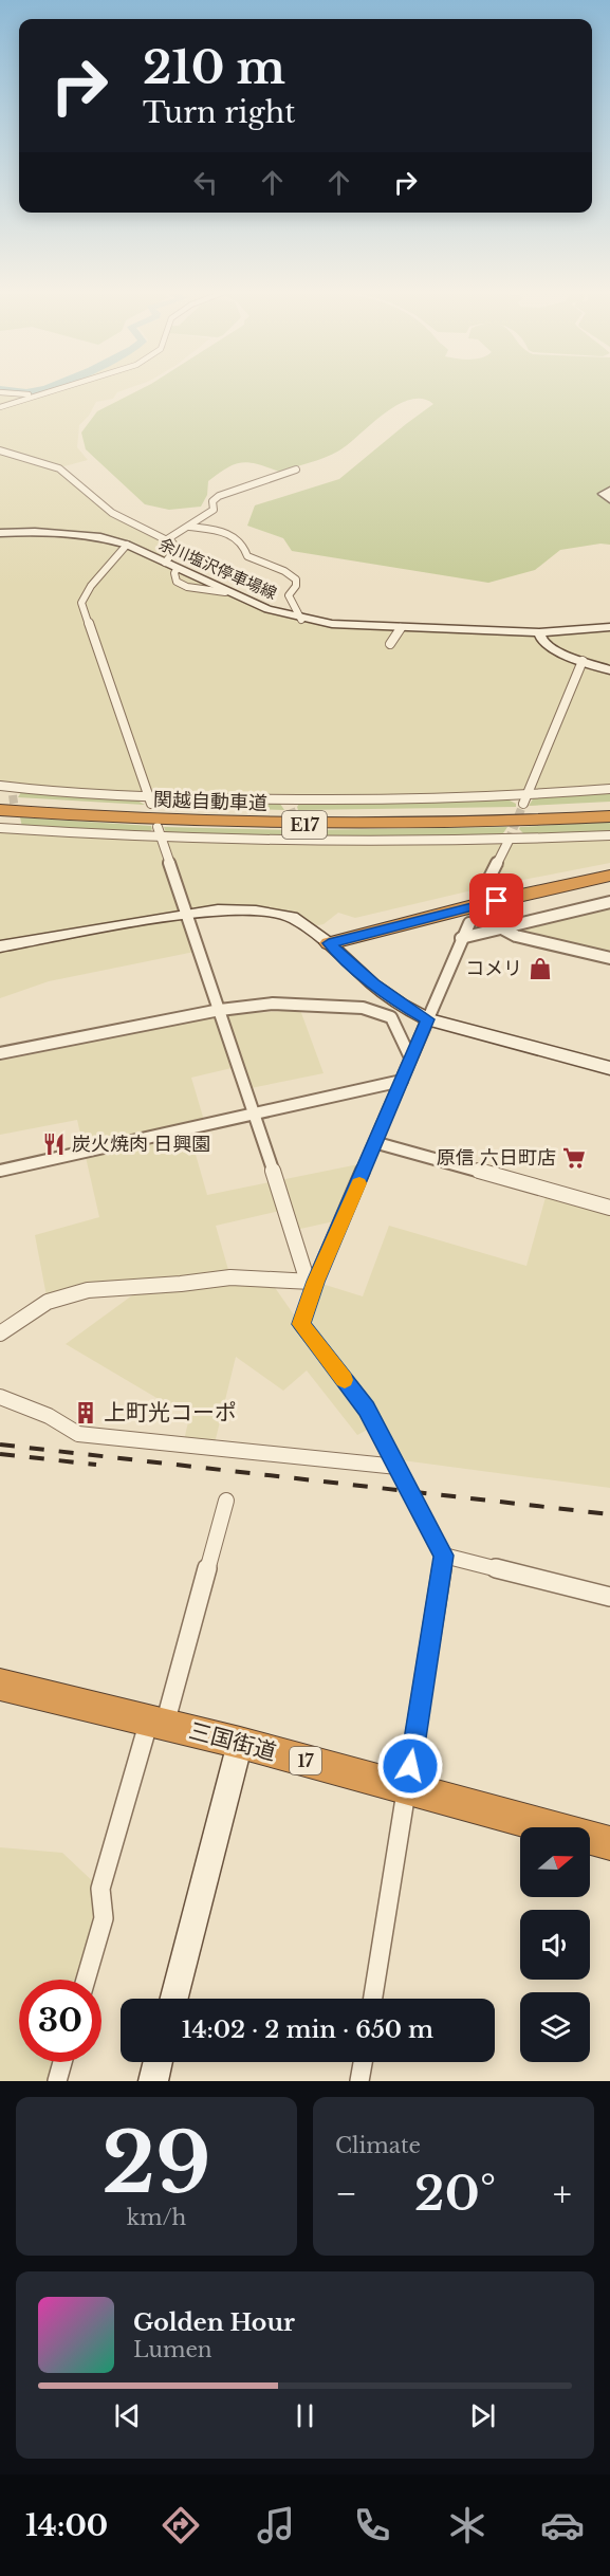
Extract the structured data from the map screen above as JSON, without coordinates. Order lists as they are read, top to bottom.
{
  "streets": {
    "highway": [
      "関越自動車道",
      "E17",
      "三国街道",
      "17"
    ],
    "main road": ["余川塩沢停車場線"]
  },
  "places": {
    "shop": ["コメリ"],
    "restaurant": ["炭火焼肉 日興園"],
    "supermarket": ["原信 六日町店"],
    "building": ["上町光コーポ"]
  },
  "north": "right",
  "page": {
    "turn": ["210 m", "Turn right"],
    "limit": "30",
    "trip": "14:02 · 2 min · 650 m",
    "tile": [
      ["29", "km/h"],
      "Climate"
    ],
    "heat": ["−", "20°", "+"],
    "song": ["Golden Hour", "Lumen"],
    "tabs": "14:00"
  }
}
